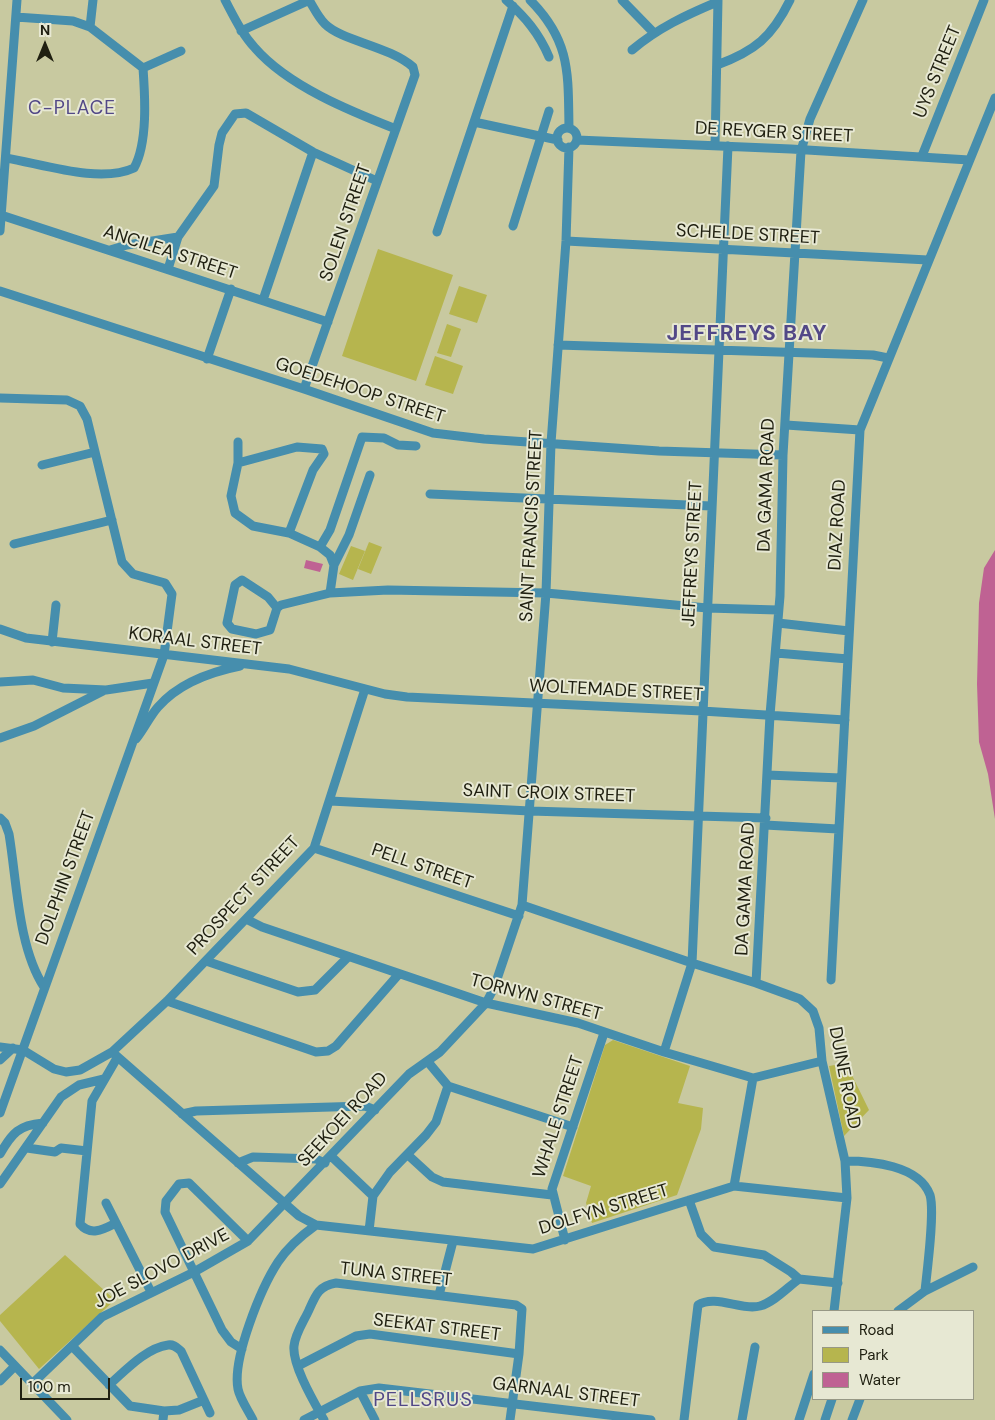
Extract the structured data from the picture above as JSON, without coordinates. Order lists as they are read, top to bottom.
{
  "streets": {
    "street": [
      "UYS STREET",
      "DE REYGER STREET",
      "SOLEN STREET",
      "SCHELDE STREET",
      "ANCILEA STREET",
      "GOEDEHOOP STREET",
      "DA GAMA ROAD",
      "DIAZ ROAD",
      "SAINT FRANCIS STREET",
      "JEFFREYS STREET",
      "KORAAL STREET",
      "WOLTEMADE STREET",
      "SAINT CROIX STREET",
      "PELL STREET",
      "DOLPHIN STREET",
      "PROSPECT STREET",
      "TORNYN STREET",
      "DUINE ROAD",
      "WHALE STREET",
      "SEEKOEI ROAD",
      "DOLFYN STREET",
      "JOE SLOVO DRIVE",
      "TUNA STREET",
      "SEEKAT STREET",
      "GARNAAL STREET"
    ]
  },
  "crossings": [
    ["UYS STREET", "DE REYGER STREET"],
    ["DE REYGER STREET", "DA GAMA ROAD"],
    ["DE REYGER STREET", "DIAZ ROAD"],
    ["DE REYGER STREET", "SAINT FRANCIS STREET"],
    ["DE REYGER STREET", "JEFFREYS STREET"],
    ["SOLEN STREET", "ANCILEA STREET"],
    ["SOLEN STREET", "GOEDEHOOP STREET"],
    ["SCHELDE STREET", "DA GAMA ROAD"],
    ["SCHELDE STREET", "DIAZ ROAD"],
    ["SCHELDE STREET", "SAINT FRANCIS STREET"],
    ["SCHELDE STREET", "JEFFREYS STREET"],
    ["GOEDEHOOP STREET", "DA GAMA ROAD"],
    ["GOEDEHOOP STREET", "SAINT FRANCIS STREET"],
    ["GOEDEHOOP STREET", "JEFFREYS STREET"],
    ["DA GAMA ROAD", "WOLTEMADE STREET"],
    ["DA GAMA ROAD", "SAINT CROIX STREET"],
    ["DA GAMA ROAD", "DUINE ROAD"],
    ["DIAZ ROAD", "WOLTEMADE STREET"],
    ["DIAZ ROAD", "SAINT CROIX STREET"],
    ["SAINT FRANCIS STREET", "WOLTEMADE STREET"],
    ["SAINT FRANCIS STREET", "SAINT CROIX STREET"],
    ["SAINT FRANCIS STREET", "PELL STREET"],
    ["SAINT FRANCIS STREET", "TORNYN STREET"],
    ["SAINT FRANCIS STREET", "DUINE ROAD"],
    ["SAINT FRANCIS STREET", "SEEKOEI ROAD"],
    ["JEFFREYS STREET", "WOLTEMADE STREET"],
    ["JEFFREYS STREET", "SAINT CROIX STREET"],
    ["JEFFREYS STREET", "TORNYN STREET"],
    ["JEFFREYS STREET", "DUINE ROAD"],
    ["KORAAL STREET", "WOLTEMADE STREET"],
    ["KORAAL STREET", "DOLPHIN STREET"],
    ["KORAAL STREET", "PROSPECT STREET"],
    ["SAINT CROIX STREET", "PROSPECT STREET"],
    ["PELL STREET", "PROSPECT STREET"],
    ["PROSPECT STREET", "TORNYN STREET"],
    ["PROSPECT STREET", "DOLFYN STREET"],
    ["TORNYN STREET", "WHALE STREET"],
    ["TORNYN STREET", "SEEKOEI ROAD"],
    ["DUINE ROAD", "DOLFYN STREET"],
    ["WHALE STREET", "DOLFYN STREET"],
    ["SEEKOEI ROAD", "DOLFYN STREET"],
    ["SEEKOEI ROAD", "JOE SLOVO DRIVE"],
    ["DOLFYN STREET", "JOE SLOVO DRIVE"],
    ["TUNA STREET", "SEEKAT STREET"],
    ["TUNA STREET", "GARNAAL STREET"]
  ],
  "districts": ["C-PLACE", "JEFFREYS BAY", "PELLSRUS"],
  "legend": ["Road", "Park", "Water"],
  "scale_bar": "100 m",
  "north": "top"
}
